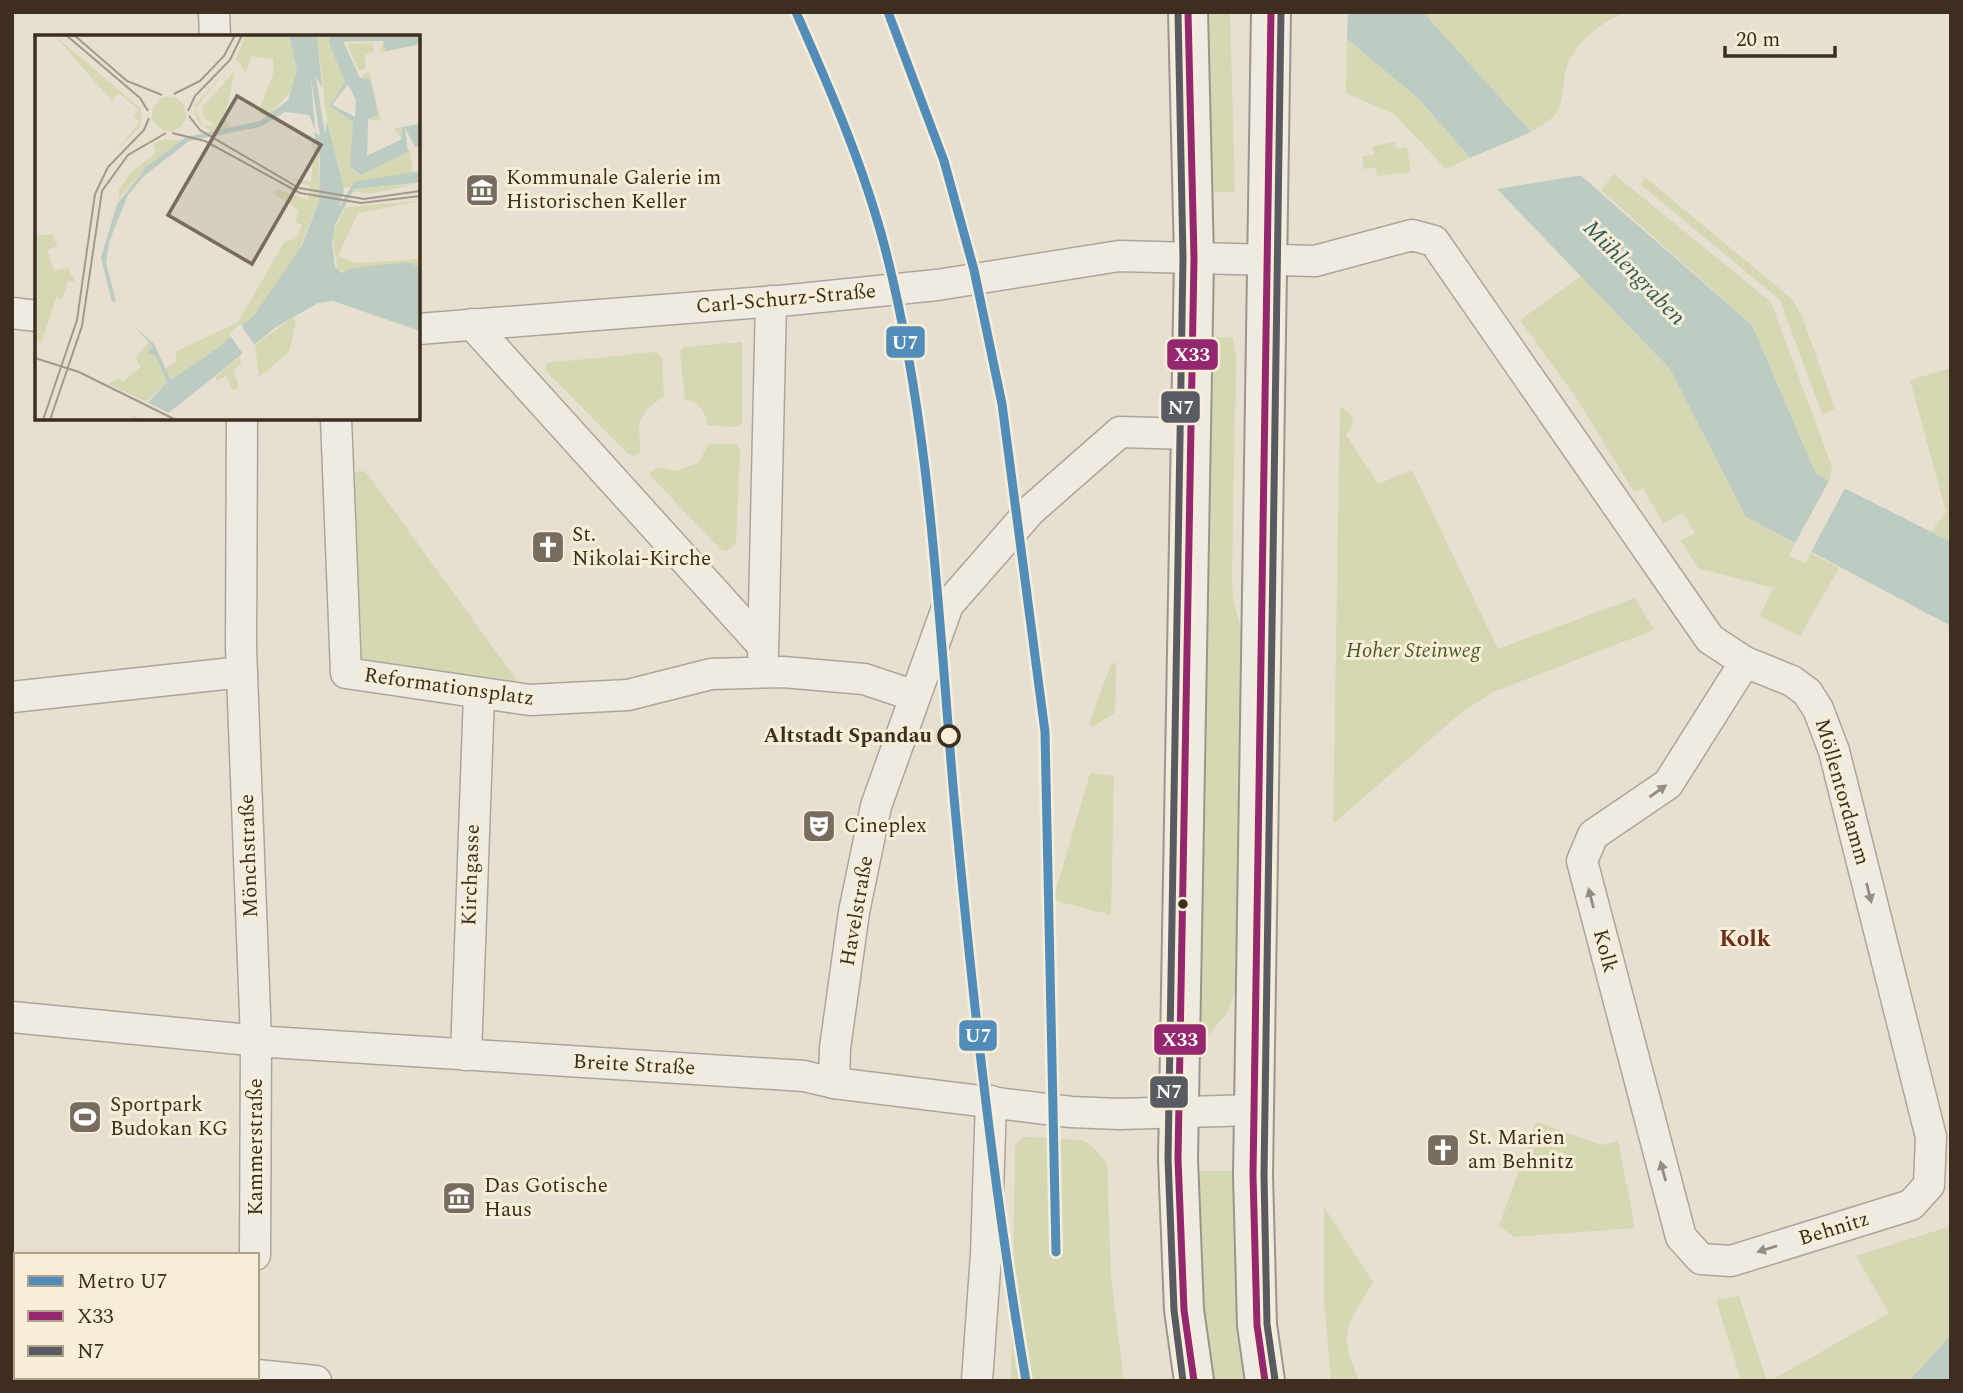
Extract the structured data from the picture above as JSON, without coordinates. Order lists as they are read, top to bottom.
{
  "streets": {
    "street": [
      "Carl-Schurz-Straße",
      "Reformationsplatz",
      "Möllentordamm",
      "Mönchstraße",
      "Kirchgasse",
      "Havelstraße",
      "Kolk",
      "Breite Straße",
      "Kammerstraße",
      "Behnitz"
    ]
  },
  "crossings": [
    ["Reformationsplatz", "Kirchgasse"],
    ["Reformationsplatz", "Havelstraße"],
    ["Möllentordamm", "Kolk"],
    ["Möllentordamm", "Behnitz"],
    ["Mönchstraße", "Breite Straße"],
    ["Mönchstraße", "Kammerstraße"],
    ["Kirchgasse", "Breite Straße"],
    ["Havelstraße", "Breite Straße"],
    ["Kolk", "Behnitz"],
    ["Breite Straße", "Kammerstraße"]
  ],
  "one_way": ["Möllentordamm", "Kolk", "Behnitz"],
  "districts": ["Kolk"],
  "water": ["Mühlengraben"],
  "parks": ["Hoher Steinweg"],
  "places": {
    "museum": ["Kommunale Galerie im Historischen Keller", "Das Gotische Haus"],
    "church": ["St. Nikolai-Kirche", "St. Marien am Behnitz"],
    "other": ["Altstadt Spandau"],
    "theatre": ["Cineplex"],
    "sports": ["Sportpark Budokan KG"]
  },
  "lines": ["metro line U7", "transit line X33", "transit line N7"],
  "legend": ["Metro U7", "X33", "N7"],
  "scale_bar": "20 m"
}
